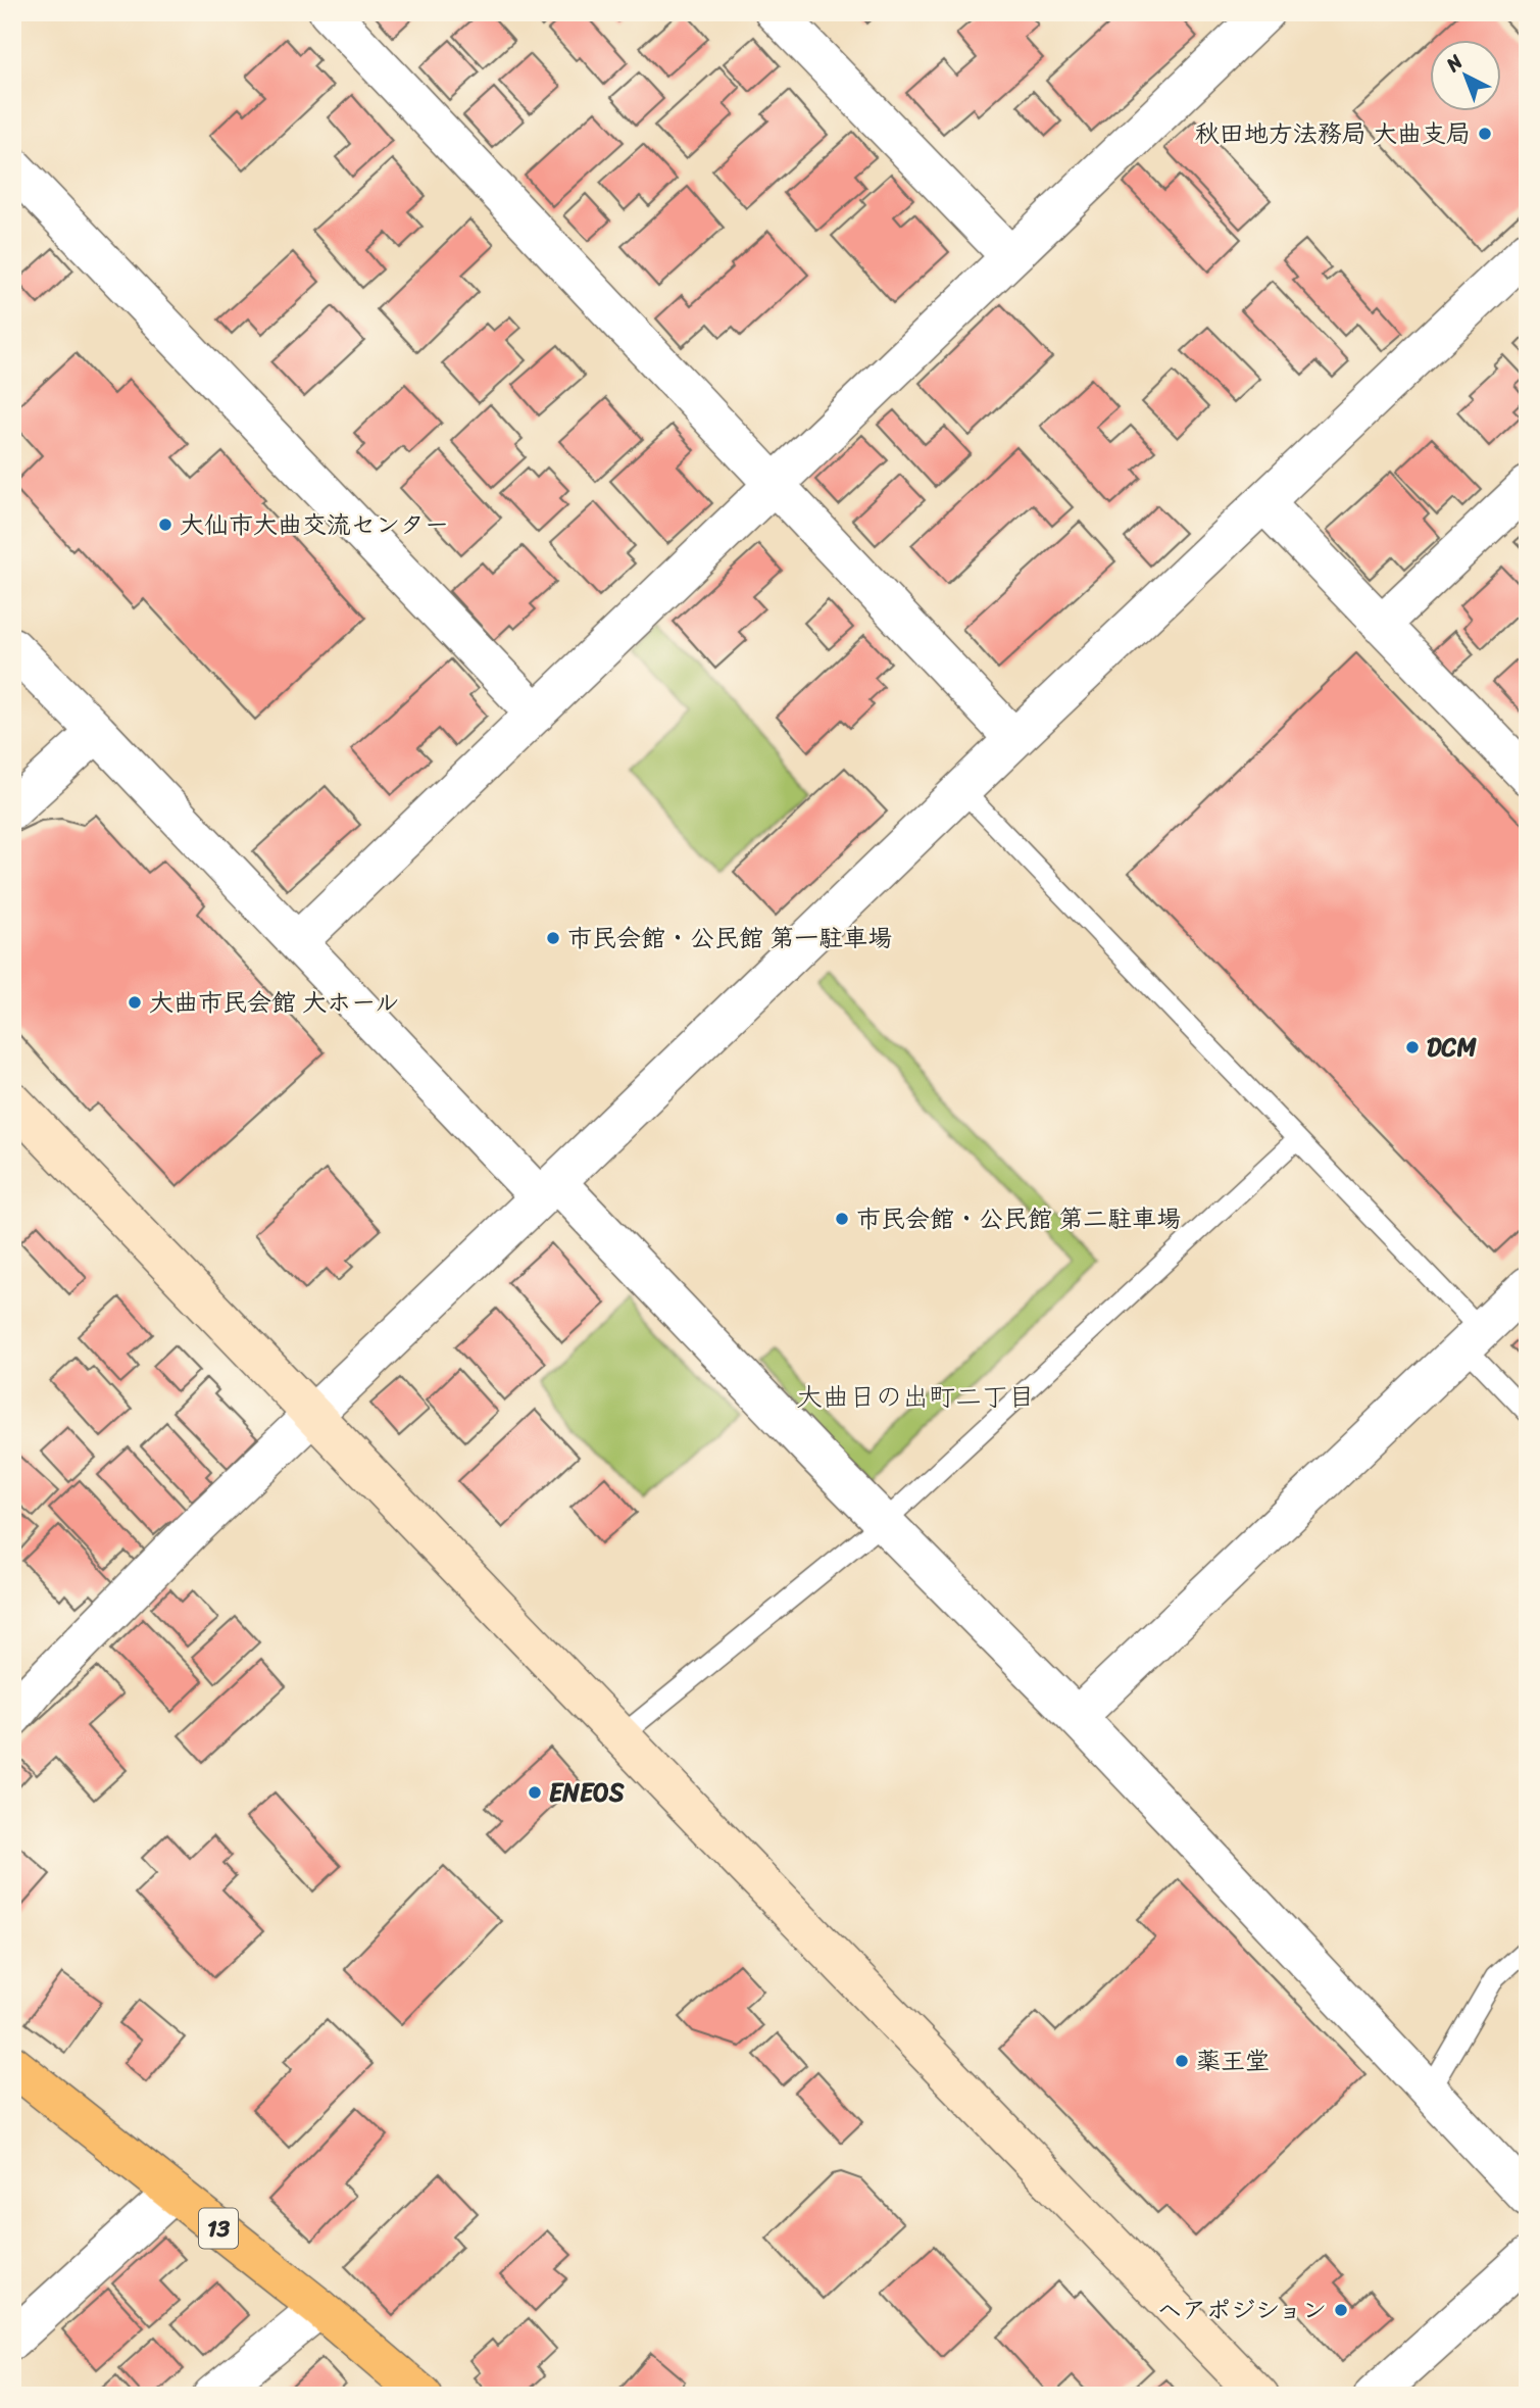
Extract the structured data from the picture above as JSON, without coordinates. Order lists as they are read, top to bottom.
{
  "streets": {
    "main road": ["13"]
  },
  "districts": ["大曲日の出町二丁目"],
  "places": [
    "秋田地方法務局 大曲支局",
    "大仙市大曲交流センター",
    "市民会館・公民館 第一駐車場",
    "大曲市民会館 大ホール",
    "DCM",
    "市民会館・公民館 第二駐車場",
    "ENEOS",
    "薬王堂",
    "ヘアポジション"
  ],
  "north": "top left"
}
